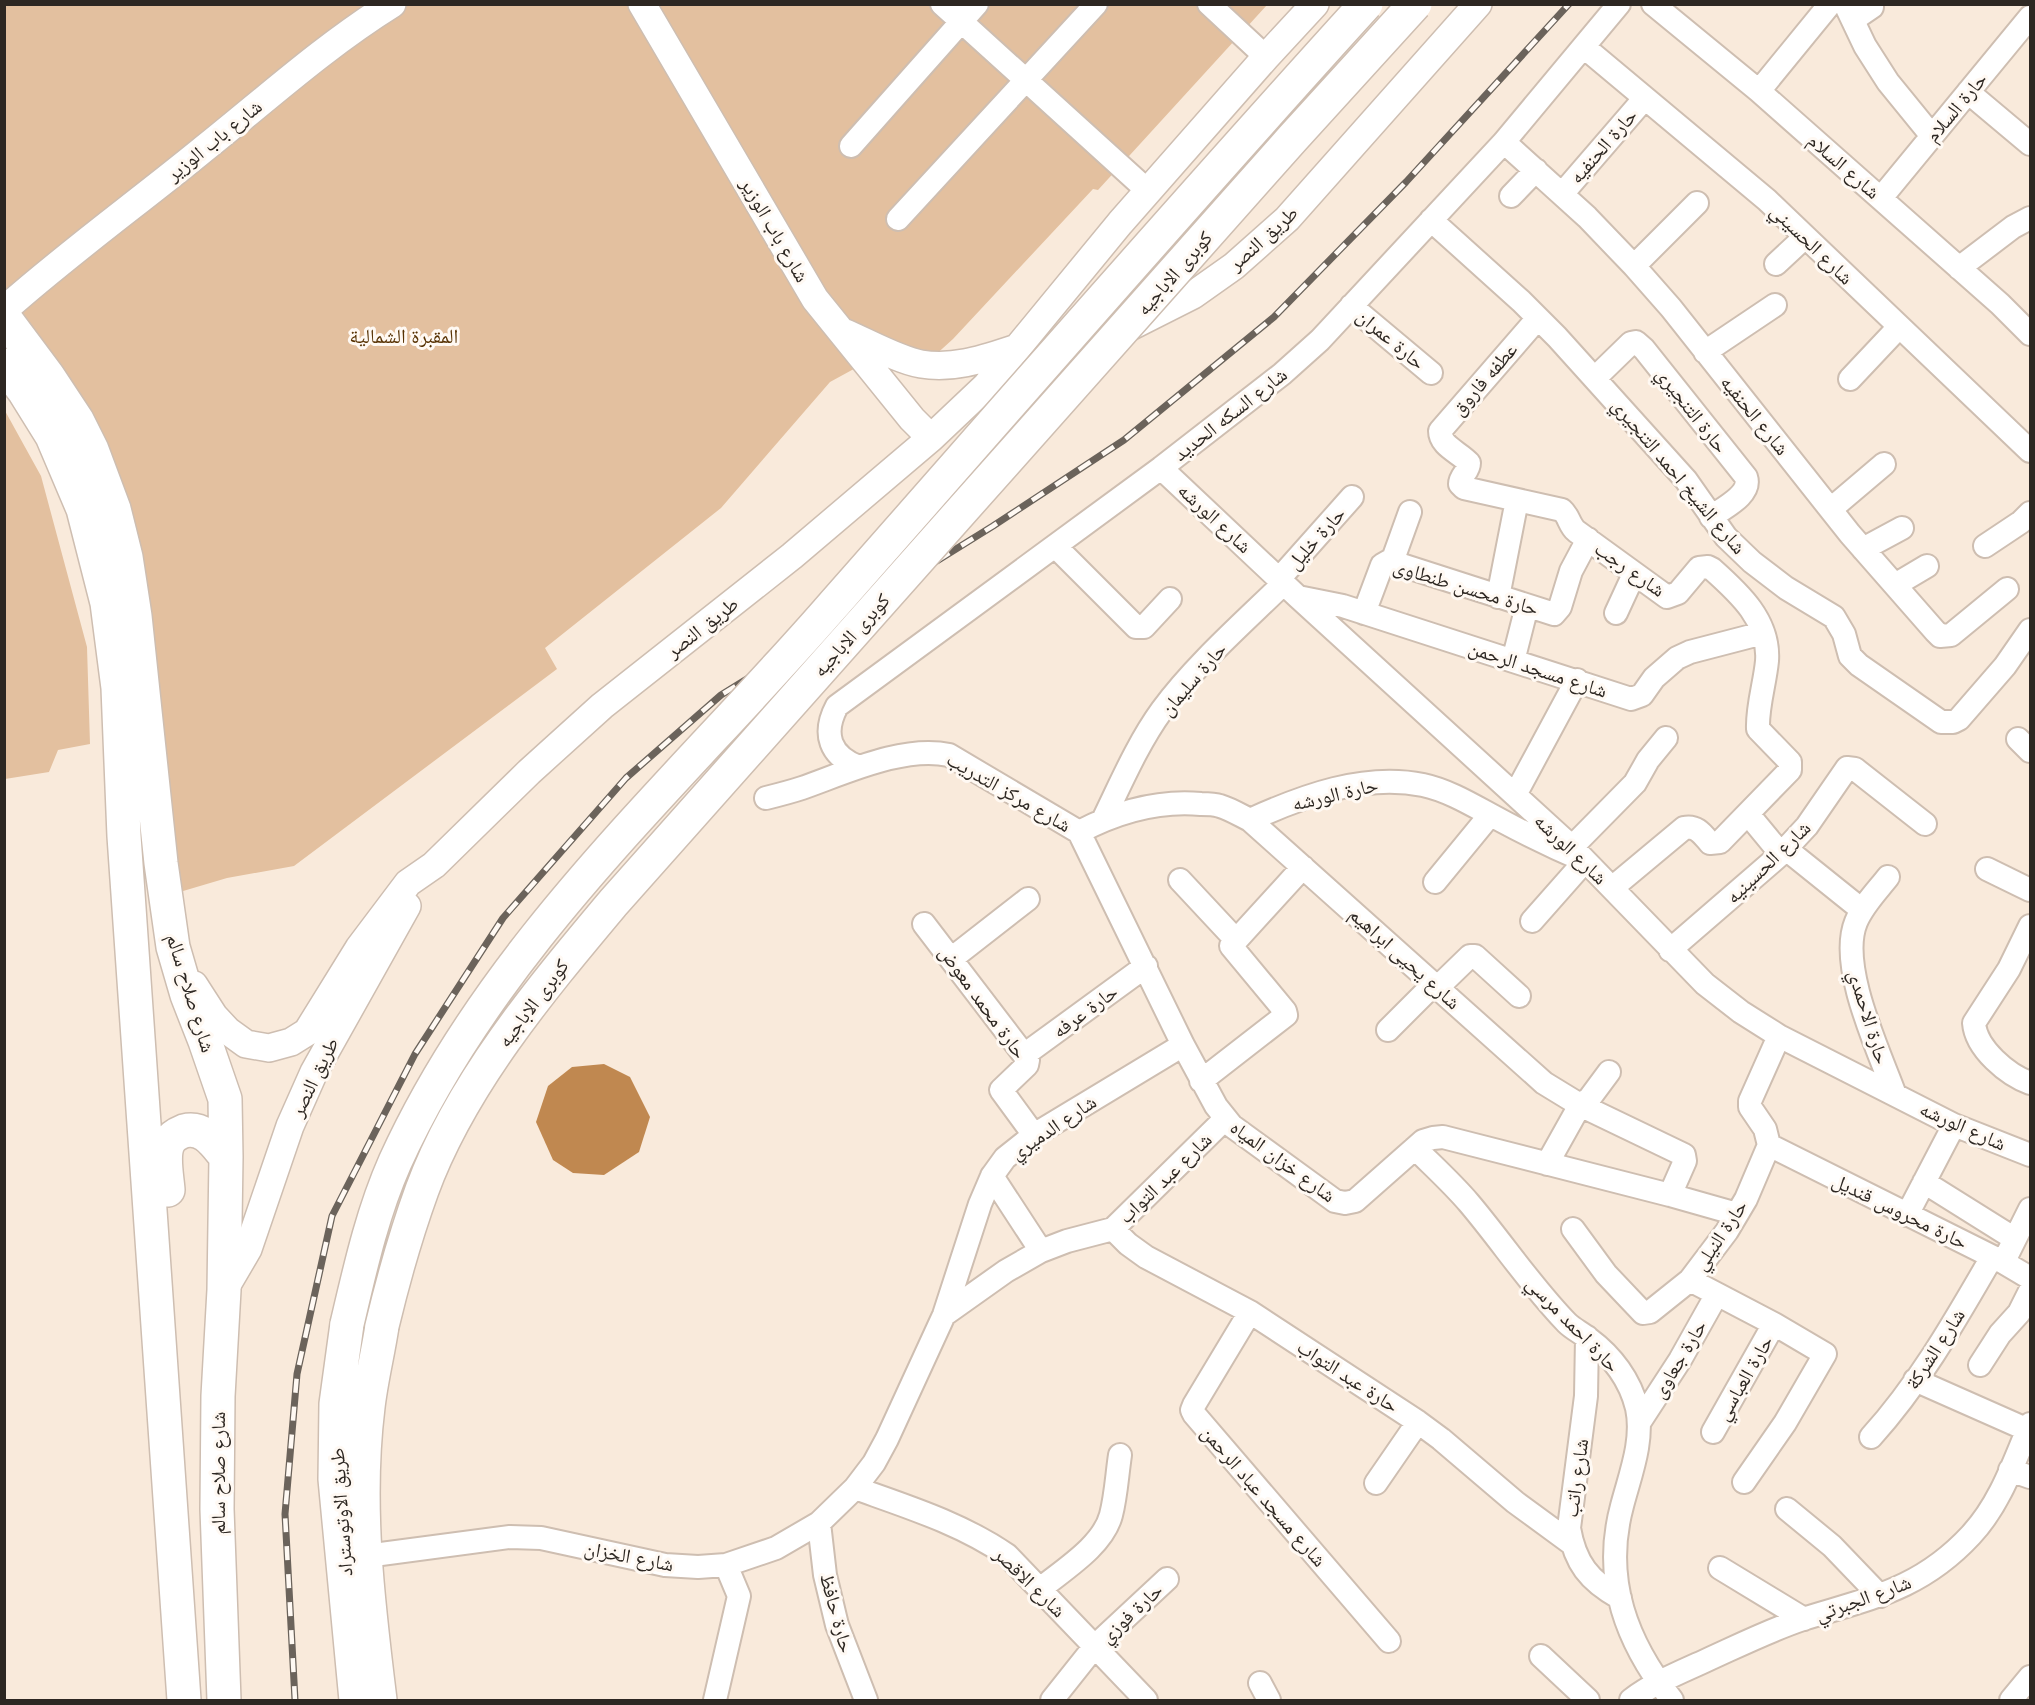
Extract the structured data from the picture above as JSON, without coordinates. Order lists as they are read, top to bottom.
{
  "streets": {
    "highway": ["كوبرى الاباجيه", "شارع صلاح سالم", "طريق الاوتوستراد"],
    "street": [
      "حارة السلام",
      "شارع باب الوزير",
      "حارة الحنفيه",
      "شارع السلام",
      "طريق النصر",
      "شارع الحسيني",
      "حارة عمران",
      "عطفه فاروق",
      "حارة التنجيري",
      "شارع السكه الحديد",
      "شارع الحنفيه",
      "شارع الشيخ احمد التنجيري",
      "شارع الورشه",
      "حارة خليل",
      "شارع رجب",
      "حارة محسن طنطاوى",
      "شارع مسجد الرحمن",
      "حارة سليمان",
      "شارع مركز التدريب",
      "حارة الورشه",
      "شارع الحسينيه",
      "شارع يحيى ابراهيم",
      "حارة محمد معوض",
      "حارة عرفه",
      "حارة الاحمدي",
      "شارع الدميري",
      "شارع خزان المياه",
      "شارع عبد التواب",
      "حارة محروس قنديل",
      "حارة النيلي",
      "حارة احمد مرسي",
      "شارع الشركة",
      "حارة جعاوى",
      "حارة عبد التواب",
      "حارة العباسي",
      "شارع راتب",
      "شارع مسجد عباد الرحمن",
      "شارع الخزان",
      "شارع الاقصر",
      "شارع الجبرتي",
      "حارة حافظ",
      "حارة فوزي"
    ]
  },
  "crossings": [
    ["حارة السلام", "شارع السلام"],
    ["شارع باب الوزير", "طريق النصر"],
    ["حارة الحنفيه", "شارع الحسيني"],
    ["حارة الحنفيه", "شارع الحنفيه"],
    ["طريق النصر", "شارع صلاح سالم"],
    ["شارع الحسيني", "شارع السكه الحديد"],
    ["كوبرى الاباجيه", "طريق الاوتوستراد"],
    ["حارة عمران", "شارع السكه الحديد"],
    ["عطفه فاروق", "شارع الشيخ احمد التنجيري"],
    ["عطفه فاروق", "شارع رجب"],
    ["حارة التنجيري", "شارع الشيخ احمد التنجيري"],
    ["شارع السكه الحديد", "شارع الحنفيه"],
    ["شارع السكه الحديد", "شارع الشيخ احمد التنجيري"],
    ["شارع السكه الحديد", "شارع الورشه"],
    ["شارع السكه الحديد", "شارع مركز التدريب"],
    ["شارع الورشه", "حارة خليل"],
    ["شارع الورشه", "شارع مسجد الرحمن"],
    ["شارع الورشه", "حارة سليمان"],
    ["شارع الورشه", "حارة الورشه"],
    ["شارع الورشه", "شارع الحسينيه"],
    ["شارع الورشه", "حارة الاحمدي"],
    ["حارة خليل", "شارع مسجد الرحمن"],
    ["حارة خليل", "حارة سليمان"],
    ["شارع رجب", "حارة محسن طنطاوى"],
    ["شارع رجب", "شارع مسجد الرحمن"],
    ["حارة محسن طنطاوى", "شارع مسجد الرحمن"],
    ["شارع مسجد الرحمن", "حارة سليمان"],
    ["حارة سليمان", "شارع يحيى ابراهيم"],
    ["شارع مركز التدريب", "شارع يحيى ابراهيم"],
    ["شارع مركز التدريب", "شارع خزان المياه"],
    ["حارة الورشه", "شارع يحيى ابراهيم"],
    ["شارع يحيى ابراهيم", "شارع خزان المياه"],
    ["حارة محمد معوض", "حارة عرفه"],
    ["حارة محمد معوض", "شارع الدميري"],
    ["حارة عرفه", "شارع خزان المياه"],
    ["شارع الدميري", "شارع خزان المياه"],
    ["شارع الدميري", "شارع عبد التواب"],
    ["شارع الدميري", "شارع الخزان"],
    ["شارع خزان المياه", "شارع عبد التواب"],
    ["شارع خزان المياه", "حارة النيلي"],
    ["شارع خزان المياه", "حارة احمد مرسي"],
    ["شارع عبد التواب", "حارة عبد التواب"],
    ["شارع عبد التواب", "شارع الخزان"],
    ["حارة محروس قنديل", "حارة النيلي"],
    ["حارة محروس قنديل", "شارع الشركة"],
    ["حارة احمد مرسي", "حارة جعاوى"],
    ["حارة احمد مرسي", "شارع راتب"],
    ["حارة احمد مرسي", "شارع الجبرتي"],
    ["حارة عبد التواب", "شارع راتب"],
    ["حارة عبد التواب", "شارع مسجد عباد الرحمن"],
    ["طريق الاوتوستراد", "شارع الخزان"],
    ["شارع الخزان", "شارع الاقصر"],
    ["شارع الخزان", "حارة حافظ"],
    ["شارع الاقصر", "حارة فوزي"]
  ],
  "parks": ["المقبرة الشمالية"]
}
